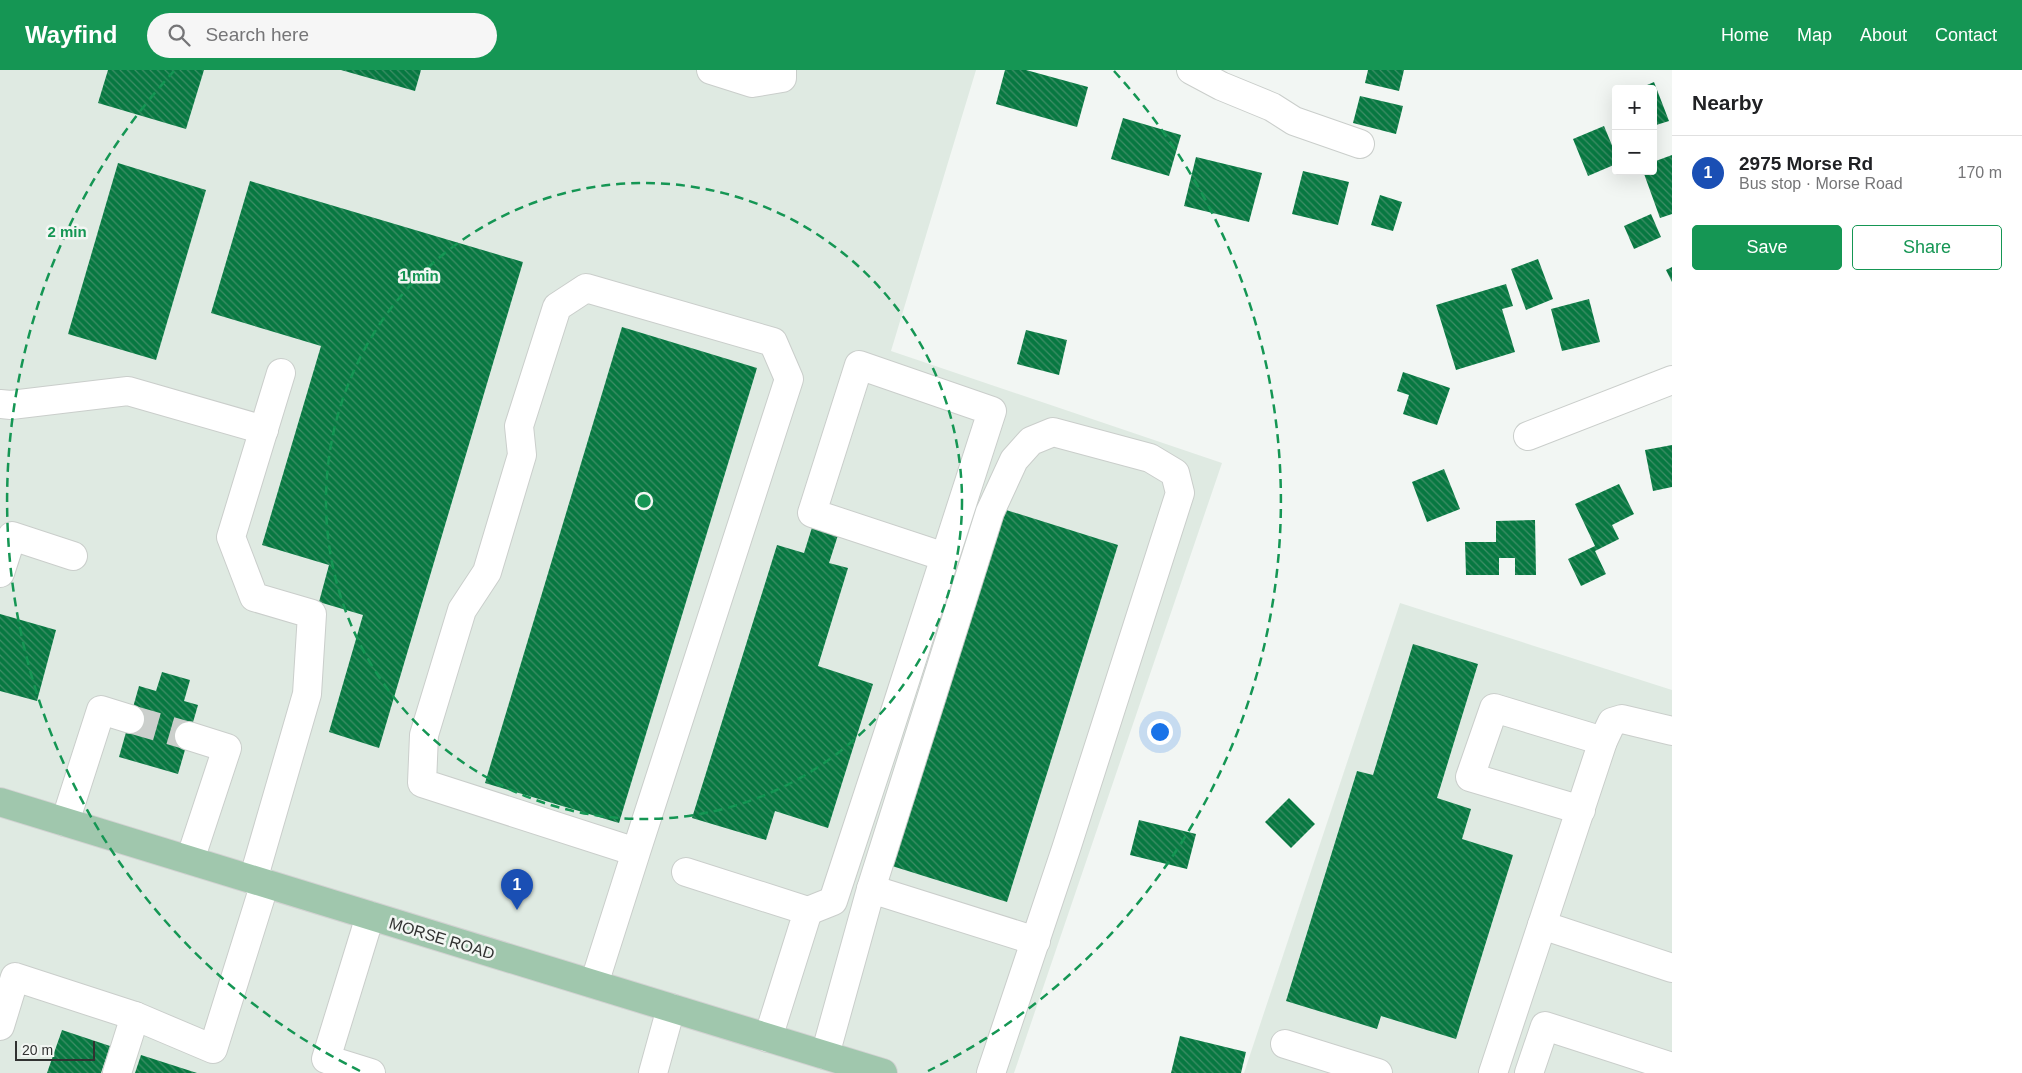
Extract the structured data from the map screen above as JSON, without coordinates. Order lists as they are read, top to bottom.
{
  "streets": {
    "main road": ["MORSE ROAD"]
  },
  "scale_bar": "20 m",
  "page": {
    "header": "Wayfind",
    "search": "Search here",
    "nav": [
      "Home",
      "Map",
      "About",
      "Contact"
    ],
    "heading": "Nearby",
    "map_buttons": ["+", "−"],
    "list": [
      {
        "mark": "1",
        "name": "2975 Morse Rd",
        "note": "Bus stop · Morse Road",
        "value": "170 m"
      }
    ],
    "buttons": ["Save", "Share"],
    "pins": "1",
    "scale": "20 m"
  },
  "rings": ["2 min", "1 min"]
}
